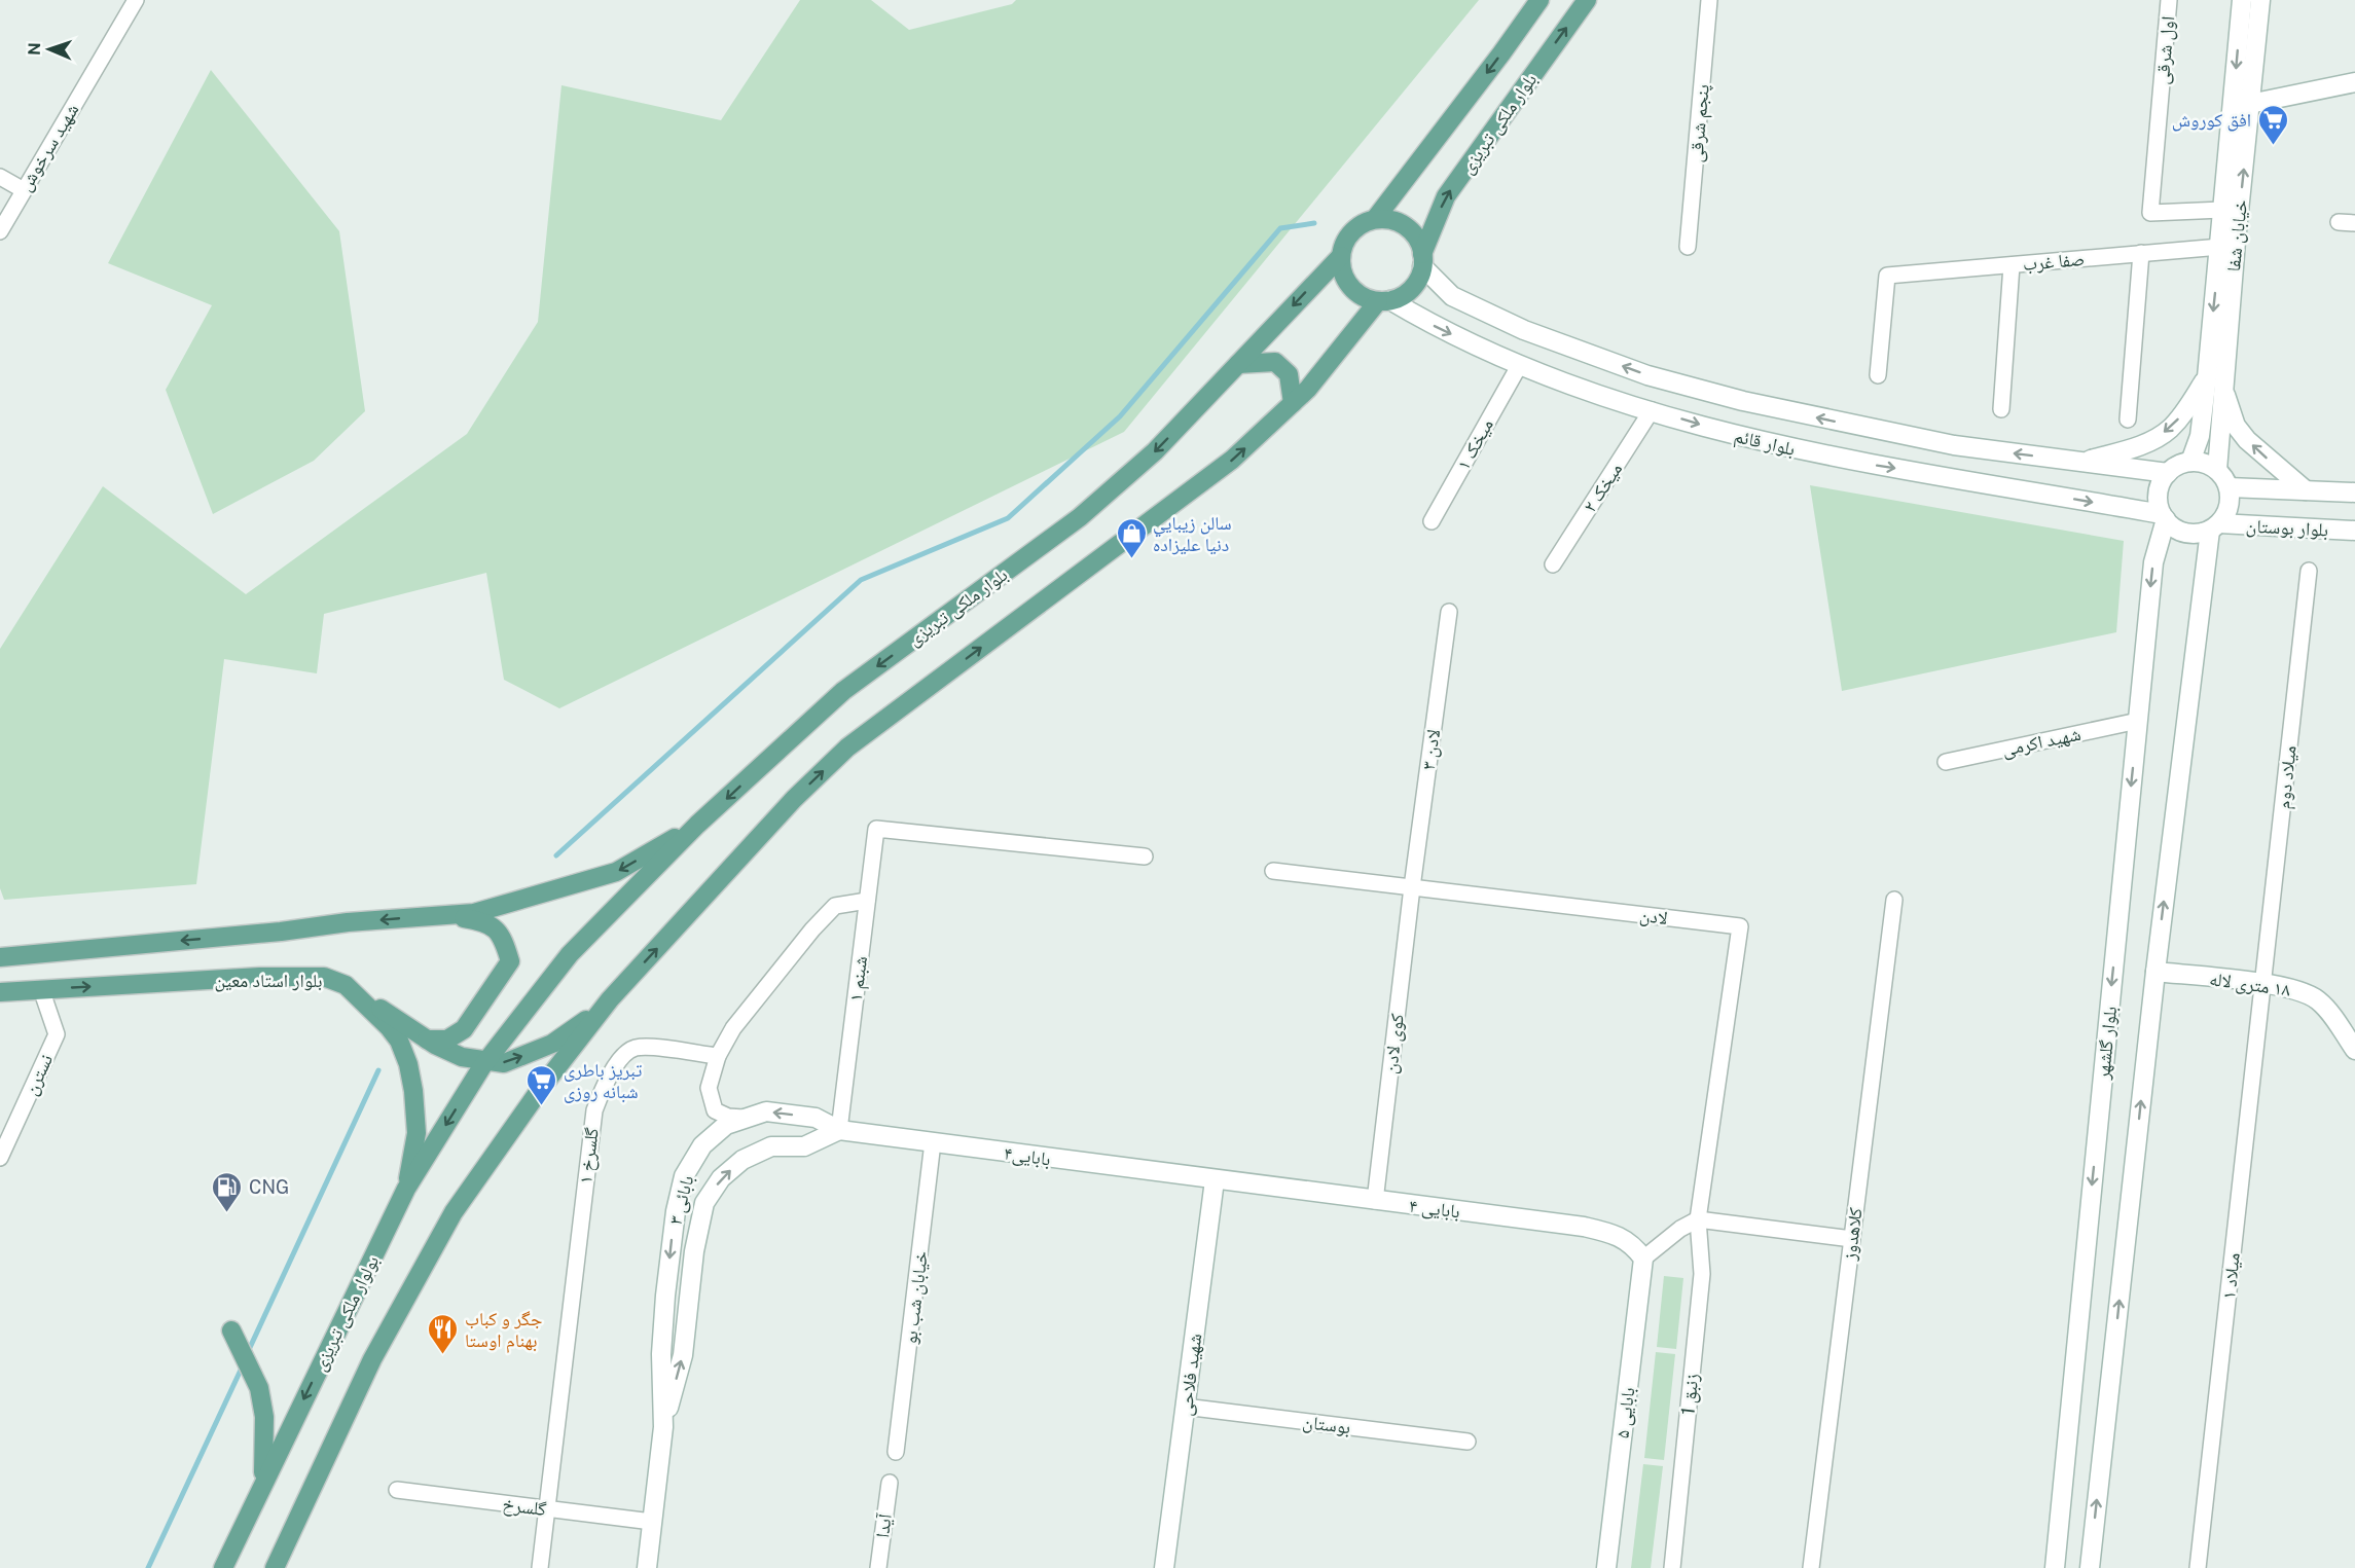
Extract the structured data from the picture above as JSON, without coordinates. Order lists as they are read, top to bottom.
{
  "streets": {
    "main road": [
      "بلوار ملکى تبریزى",
      "خیابان شفا",
      "بلوار قائم",
      "بلوار بوستان",
      "بلوار استاد معین",
      "١٨ متری لاله",
      "بلوار گلشهر",
      "بابایی۴",
      "بابائی ۳",
      "بابایی ۴",
      "بولوار ملکی تبریزی",
      "شهید فلاحی",
      "۵ بابایی"
    ],
    "street": [
      "اول شرقی",
      "پنجم شرقی",
      "شهید سرخوش",
      "صفا غرب",
      "میخک ۱",
      "میخک ۲",
      "شهید اکرمی",
      "لادن ۳",
      "میلاد دوم",
      "لادن",
      "شبنم ۱",
      "کوی لادن",
      "نسترن",
      "گلسرخ ۱",
      "کلاهدوز",
      "میلاد ۱",
      "خیابان شب بو",
      "زنبق 1",
      "بوستان",
      "گلسرخ",
      "آیدا"
    ]
  },
  "crossings": [
    ["اول شرقی", "خیابان شفا"],
    ["بلوار ملکى تبریزى", "بلوار قائم"],
    ["بلوار ملکى تبریزى", "بولوار ملکی تبریزی"],
    ["خیابان شفا", "صفا غرب"],
    ["خیابان شفا", "بلوار قائم"],
    ["خیابان شفا", "بلوار بوستان"],
    ["خیابان شفا", "بلوار گلشهر"],
    ["بلوار قائم", "میخک ۱"],
    ["بلوار قائم", "میخک ۲"],
    ["بلوار قائم", "بلوار بوستان"],
    ["بلوار قائم", "بلوار گلشهر"],
    ["بلوار بوستان", "بلوار گلشهر"],
    ["شهید اکرمی", "بلوار گلشهر"],
    ["لادن ۳", "لادن"],
    ["لادن ۳", "کوی لادن"],
    ["میلاد دوم", "١٨ متری لاله"],
    ["میلاد دوم", "میلاد ۱"],
    ["لادن", "کوی لادن"],
    ["لادن", "زنبق 1"],
    ["شبنم ۱", "بابایی۴"],
    ["شبنم ۱", "بابائی ۳"],
    ["بلوار استاد معین", "نسترن"],
    ["بلوار استاد معین", "بولوار ملکی تبریزی"],
    ["١٨ متری لاله", "میلاد ۱"],
    ["کوی لادن", "بابایی ۴"],
    ["گلسرخ ۱", "گلسرخ"],
    ["بابایی۴", "بابائی ۳"],
    ["بابایی۴", "بابایی ۴"],
    ["بابایی۴", "خیابان شب بو"],
    ["بابایی۴", "شهید فلاحی"],
    ["بابائی ۳", "گلسرخ"],
    ["بابایی ۴", "شهید فلاحی"],
    ["بابایی ۴", "۵ بابایی"],
    ["شهید فلاحی", "بوستان"]
  ],
  "places": {
    "supermarket": ["افق کوروش", "تبریز باطری شبانه روزی"],
    "shop": ["سالن زيبايي دنيا عليزاده"],
    "fuel station": ["CNG"],
    "restaurant": ["جگر و کباب بهنام اوستا"]
  },
  "north": "left"
}
